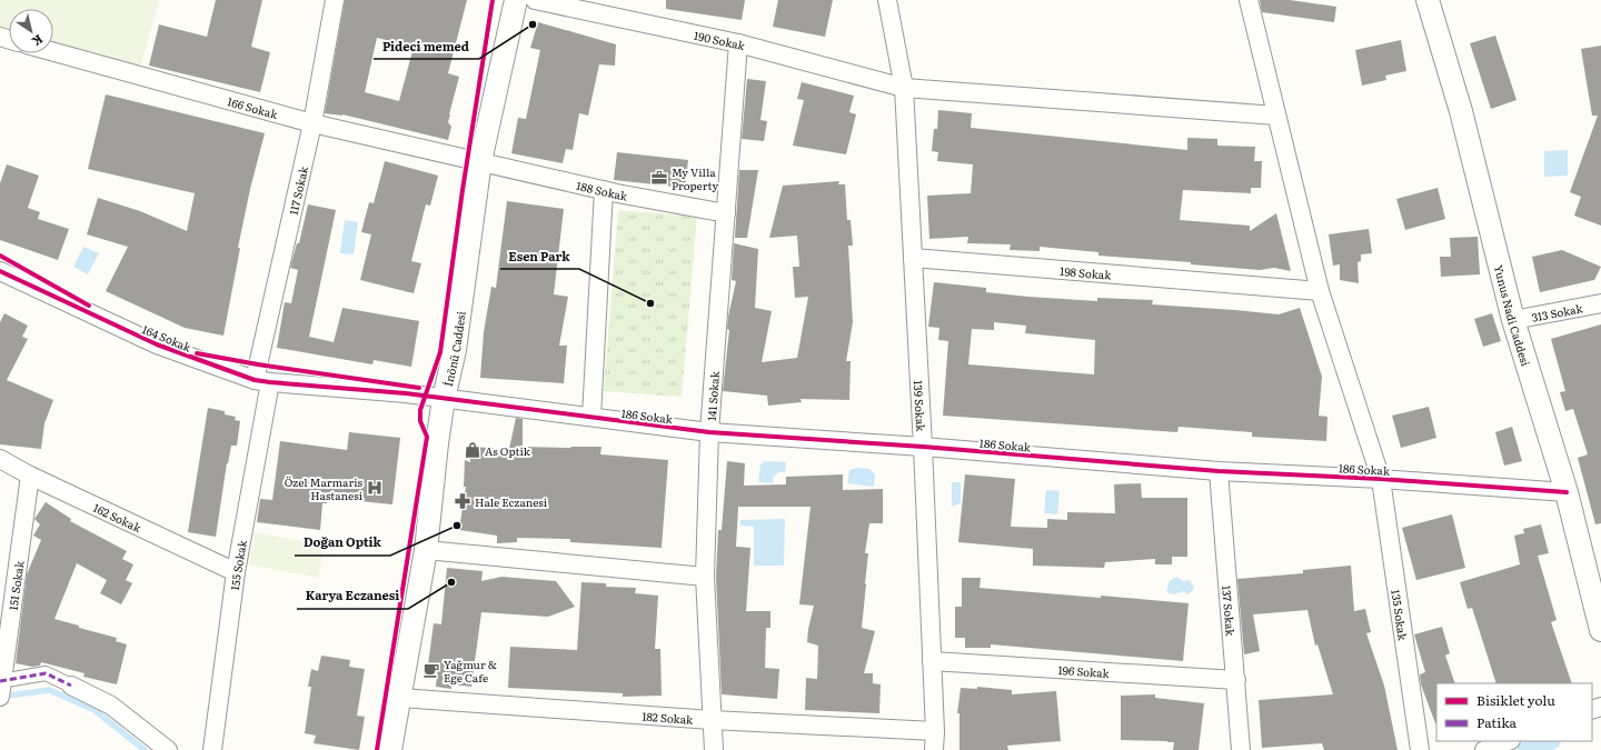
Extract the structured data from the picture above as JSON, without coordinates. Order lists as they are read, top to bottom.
{
  "streets": {
    "street": [
      "190 Sokak",
      "166 Sokak",
      "188 Sokak",
      "117 Sokak",
      "198 Sokak",
      "313 Sokak",
      "Yunus Nadi Caddesi",
      "164 Sokak",
      "İnönü Caddesi",
      "141 Sokak",
      "139 Sokak",
      "186 Sokak",
      "162 Sokak",
      "155 Sokak",
      "151 Sokak",
      "137 Sokak",
      "135 Sokak",
      "196 Sokak",
      "182 Sokak"
    ]
  },
  "crossings": [
    ["190 Sokak", "141 Sokak"],
    ["190 Sokak", "139 Sokak"],
    ["190 Sokak", "135 Sokak"],
    ["166 Sokak", "188 Sokak"],
    ["166 Sokak", "117 Sokak"],
    ["166 Sokak", "İnönü Caddesi"],
    ["188 Sokak", "İnönü Caddesi"],
    ["188 Sokak", "141 Sokak"],
    ["117 Sokak", "164 Sokak"],
    ["117 Sokak", "155 Sokak"],
    ["198 Sokak", "139 Sokak"],
    ["198 Sokak", "135 Sokak"],
    ["313 Sokak", "Yunus Nadi Caddesi"],
    ["Yunus Nadi Caddesi", "186 Sokak"],
    ["164 Sokak", "İnönü Caddesi"],
    ["164 Sokak", "186 Sokak"],
    ["164 Sokak", "155 Sokak"],
    ["İnönü Caddesi", "186 Sokak"],
    ["İnönü Caddesi", "182 Sokak"],
    ["141 Sokak", "186 Sokak"],
    ["141 Sokak", "182 Sokak"],
    ["139 Sokak", "186 Sokak"],
    ["139 Sokak", "196 Sokak"],
    ["139 Sokak", "182 Sokak"],
    ["186 Sokak", "137 Sokak"],
    ["186 Sokak", "135 Sokak"],
    ["162 Sokak", "155 Sokak"],
    ["162 Sokak", "151 Sokak"],
    ["137 Sokak", "196 Sokak"]
  ],
  "places": {
    "other": [
      "Pideci memed",
      "Esen Park",
      "Doğan Optik",
      "Karya Eczanesi"
    ],
    "office": ["My Villa Property"],
    "shop": ["As Optik"],
    "hospital": ["Özel Marmaris Hastanesi"],
    "pharmacy": ["Hale Eczanesi"],
    "cafe": ["Yağmur & Ege Cafe"]
  },
  "legend": ["Bisiklet yolu", "Patika"],
  "north": "bottom right"
}
